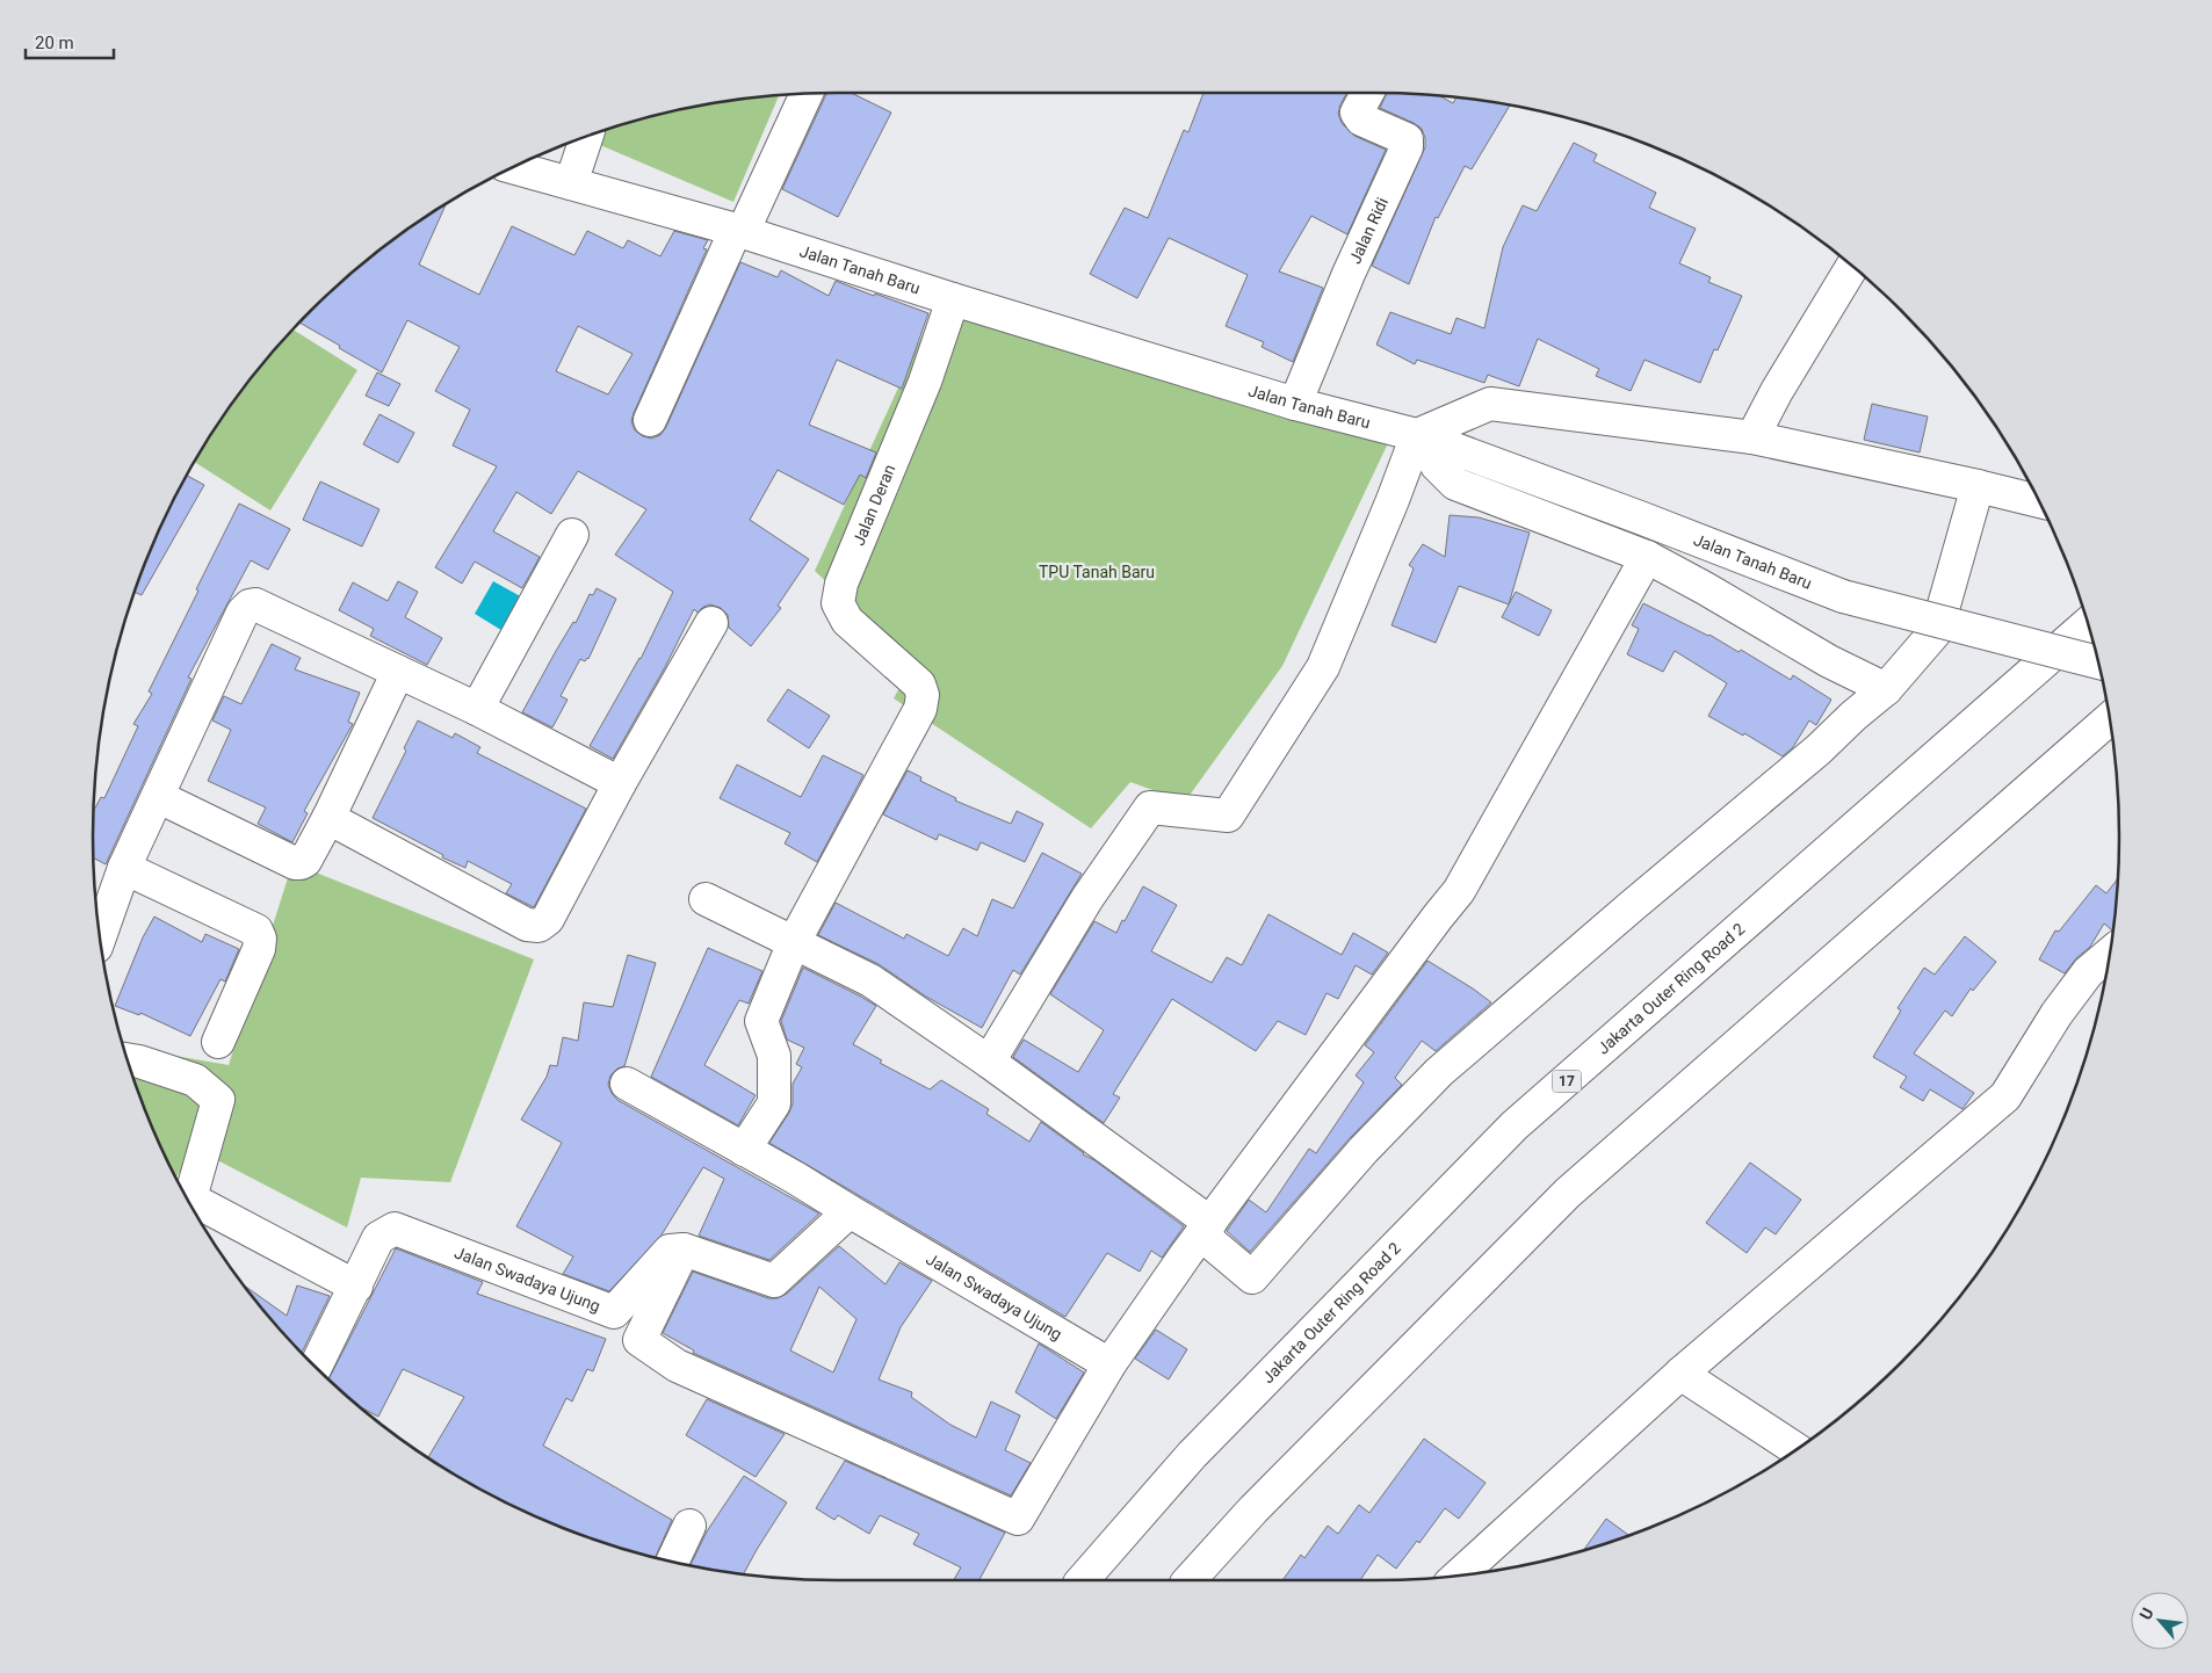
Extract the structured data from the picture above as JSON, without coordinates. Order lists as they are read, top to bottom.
{
  "streets": {
    "main road": [
      "Jalan Ridi",
      "Jalan Tanah Baru",
      "Jalan Deran",
      "Jakarta Outer Ring Road 2",
      "17",
      "Jalan Swadaya Ujung"
    ]
  },
  "crossings": [
    ["Jalan Ridi", "Jalan Tanah Baru"],
    ["Jalan Tanah Baru", "Jalan Deran"]
  ],
  "parks": ["TPU Tanah Baru"],
  "scale_bar": "20 m",
  "north": "top left"
}
